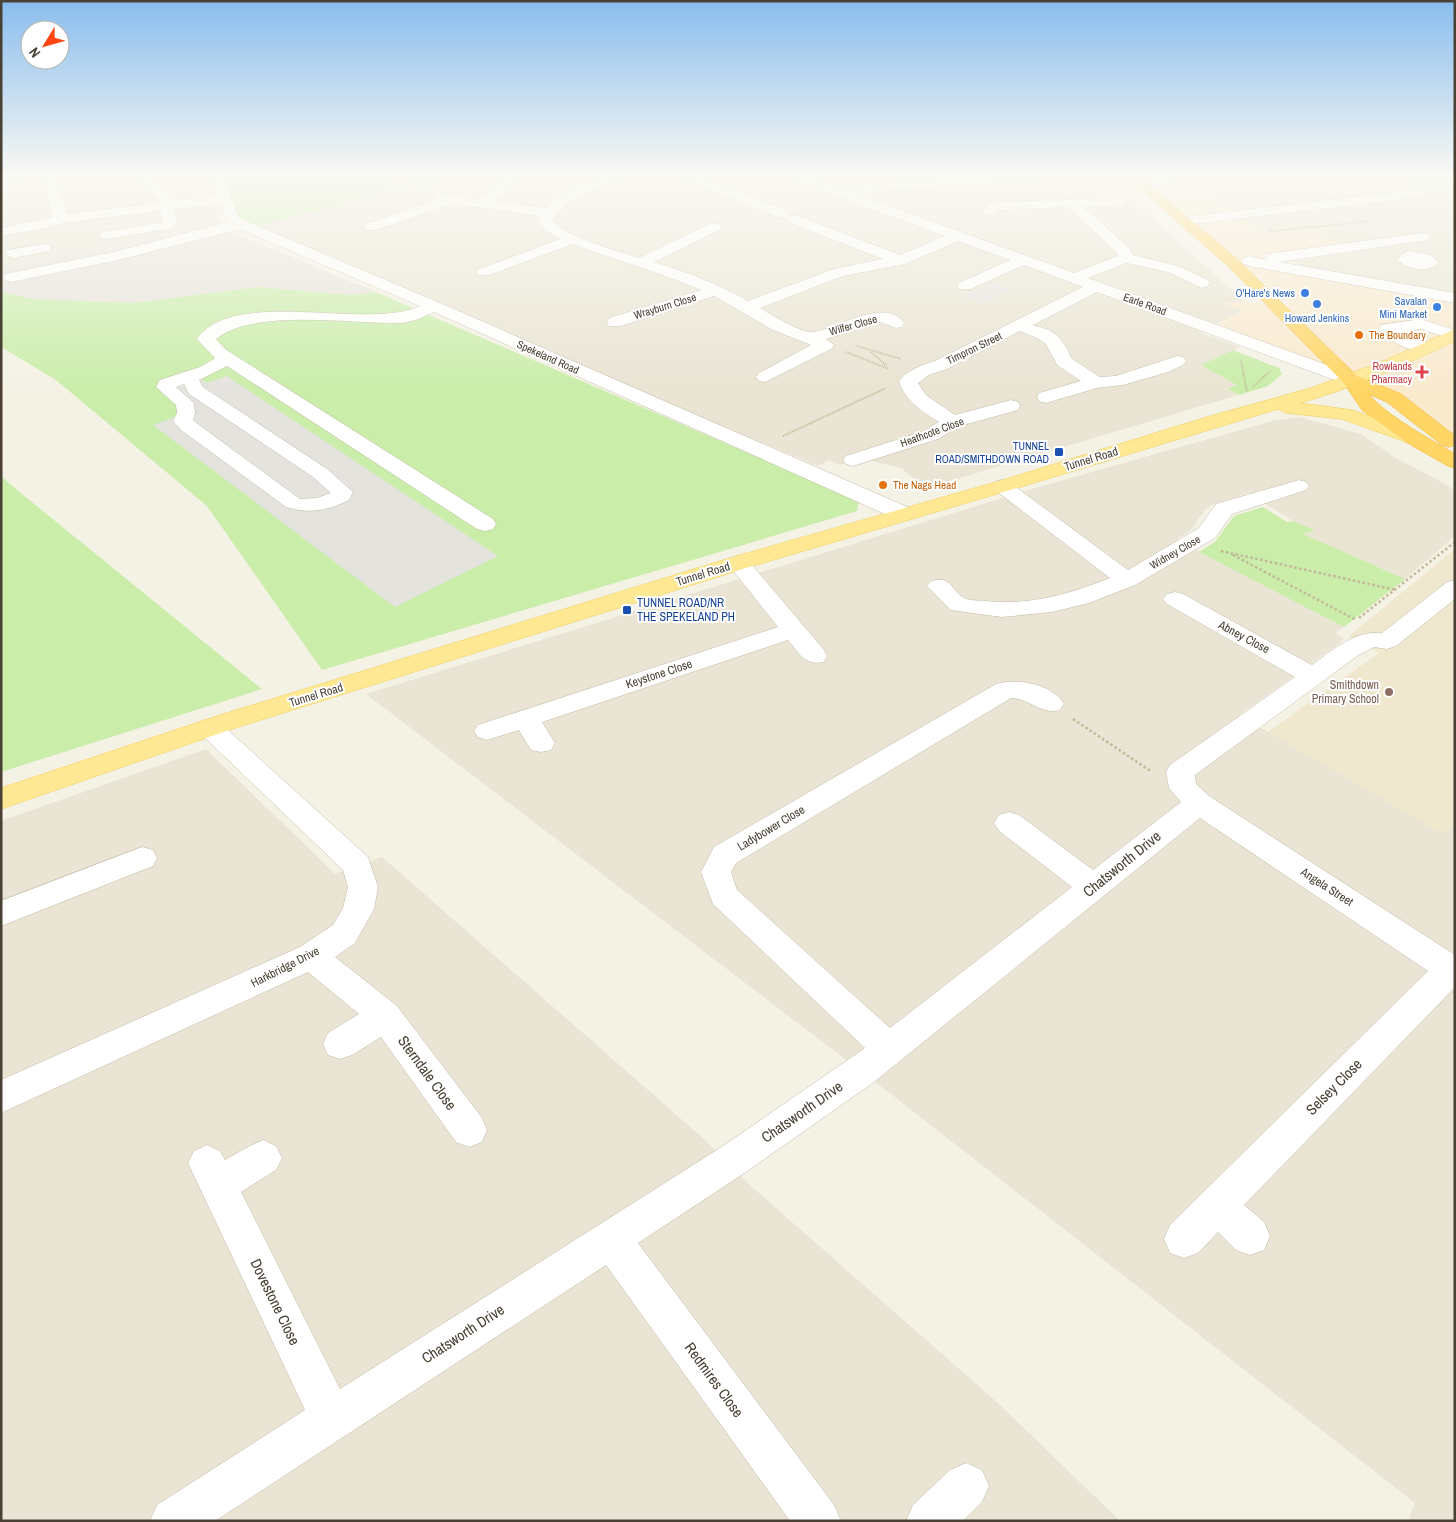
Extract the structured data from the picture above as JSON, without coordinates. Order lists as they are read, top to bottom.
{
  "streets": {
    "main road": ["Tunnel Road"],
    "street": [
      "Earle Road",
      "Wrayburn Close",
      "Wilfer Close",
      "Timpron Street",
      "Spekeland Road",
      "Heathcote Close",
      "Widney Close",
      "Abney Close",
      "Keystone Close",
      "Ladybower Close",
      "Chatsworth Drive",
      "Angela Street",
      "Harkbridge Drive",
      "Sterndale Close",
      "Selsey Close",
      "Dovestone Close",
      "Redmires Close"
    ]
  },
  "crossings": [
    ["Earle Road", "Timpron Street"],
    ["Earle Road", "Tunnel Road"],
    ["Spekeland Road", "Tunnel Road"],
    ["Tunnel Road", "Harkbridge Drive"],
    ["Ladybower Close", "Chatsworth Drive"],
    ["Chatsworth Drive", "Angela Street"],
    ["Chatsworth Drive", "Dovestone Close"],
    ["Chatsworth Drive", "Redmires Close"],
    ["Angela Street", "Selsey Close"],
    ["Harkbridge Drive", "Sterndale Close"]
  ],
  "places": {
    "other": [
      "O'Hare's News",
      "Howard Jenkins",
      "Savalan Mini Market",
      "The Boundary",
      "The Nags Head",
      "Smithdown Primary School"
    ],
    "health": ["Rowlands Pharmacy"],
    "transit": ["TUNNEL ROAD/SMITHDOWN ROAD", "TUNNEL ROAD/NR THE SPEKELAND PH"]
  },
  "north": "bottom left"
}
